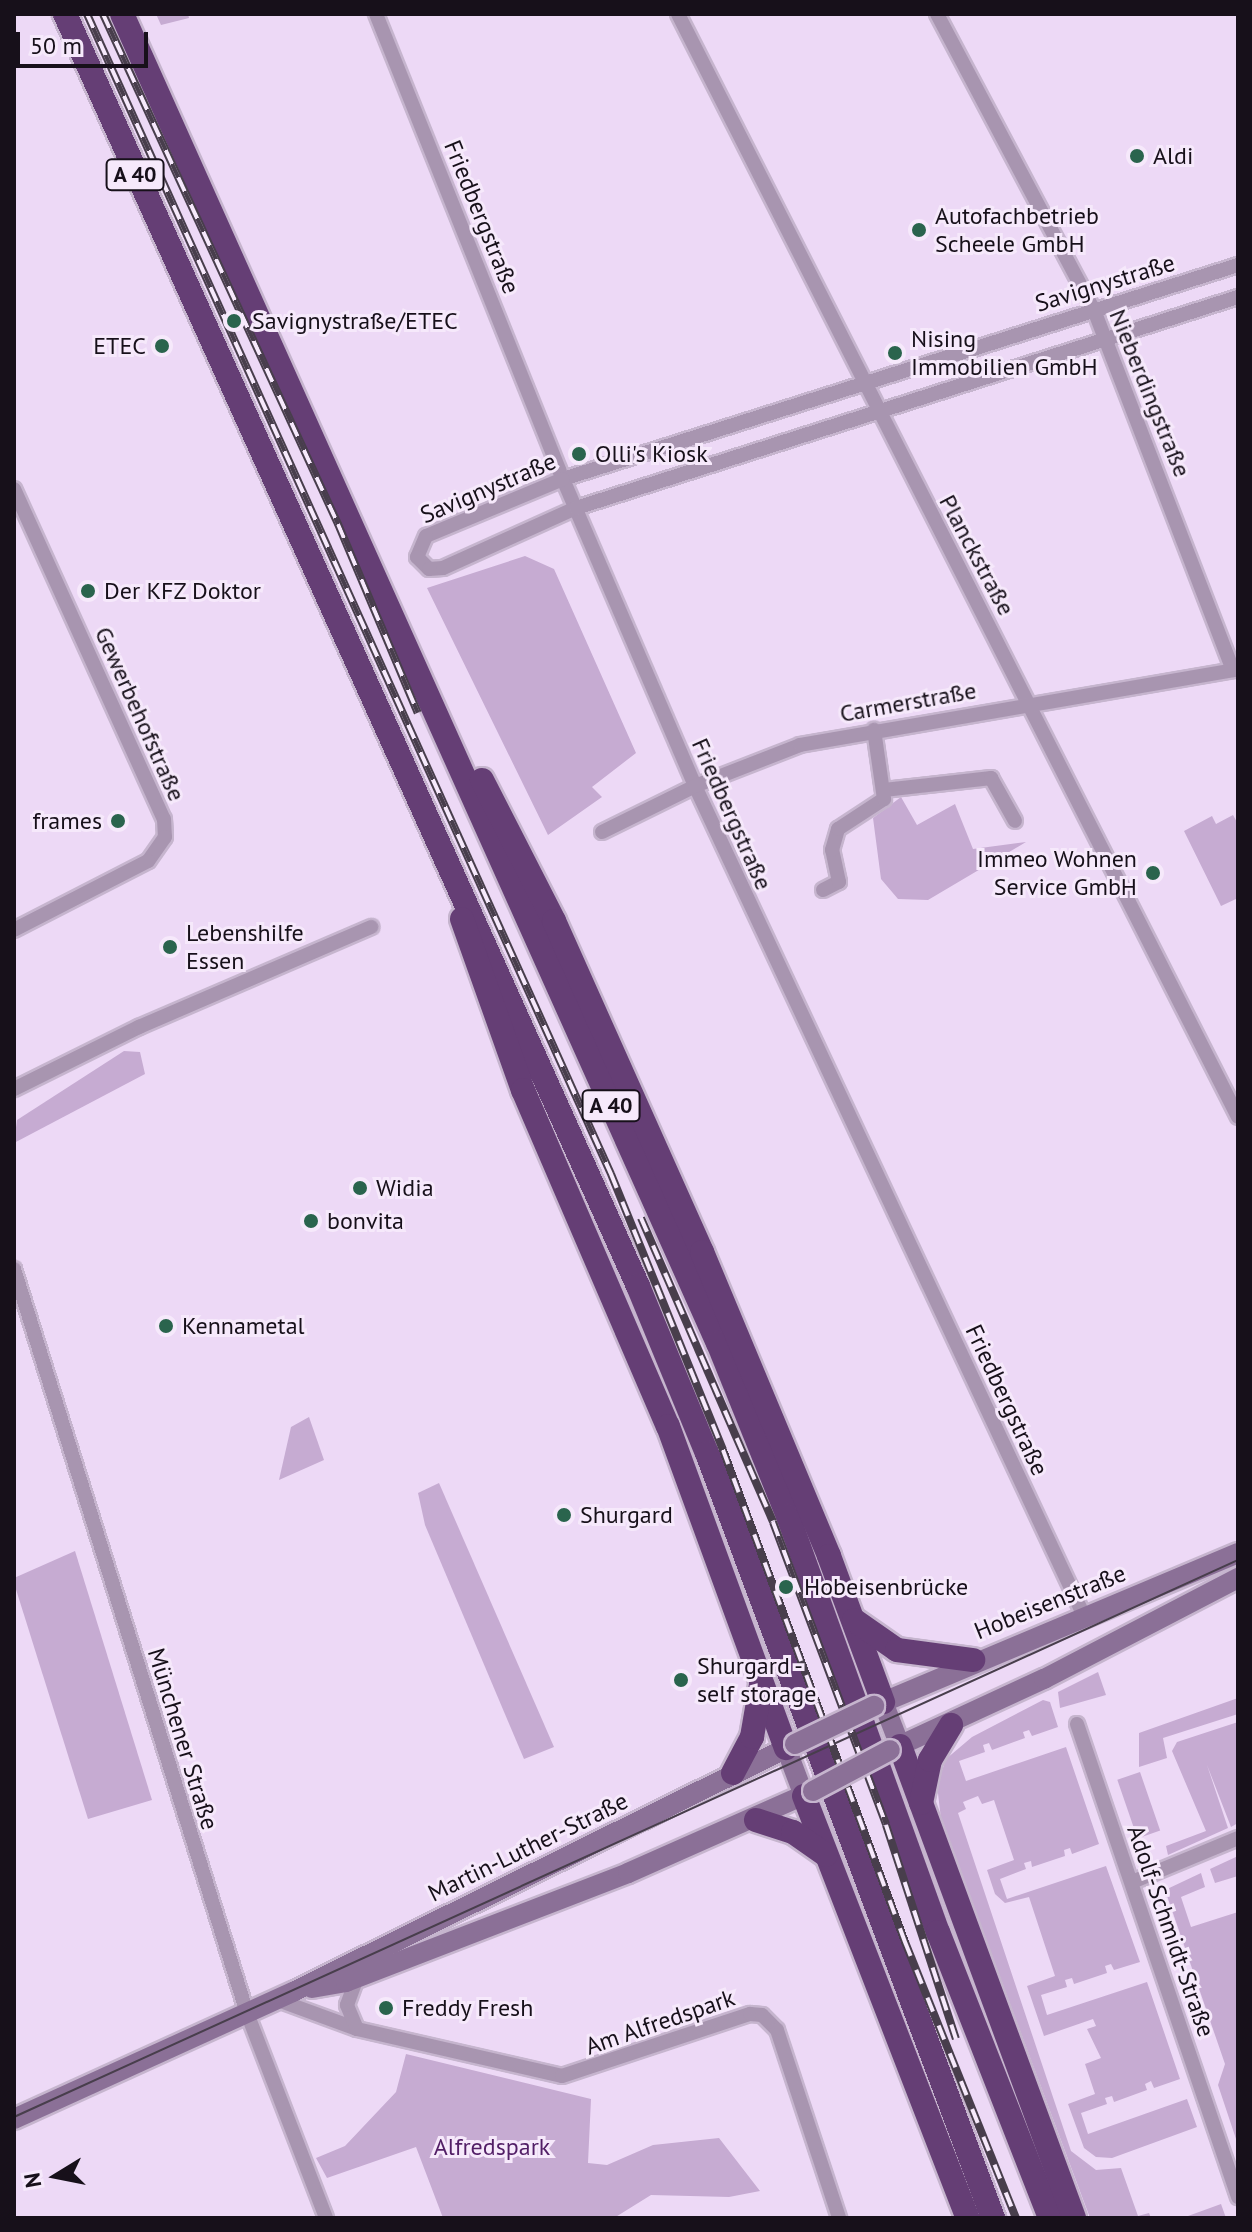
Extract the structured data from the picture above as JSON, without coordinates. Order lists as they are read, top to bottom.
{
  "streets": {
    "highway": ["A 40"],
    "main road": ["Hobeisenstraße", "Martin-Luther-Straße"],
    "street": [
      "Friedbergstraße",
      "Savignystraße",
      "Nieberdingstraße",
      "Planckstraße",
      "Carmerstraße",
      "Gewerbehofstraße",
      "Münchener Straße",
      "Adolf-Schmidt-Straße",
      "Am Alfredspark"
    ]
  },
  "crossings": [
    ["Friedbergstraße", "Savignystraße"],
    ["Friedbergstraße", "Carmerstraße"],
    ["Friedbergstraße", "Hobeisenstraße"],
    ["Savignystraße", "Nieberdingstraße"],
    ["Savignystraße", "Planckstraße"],
    ["Nieberdingstraße", "Carmerstraße"],
    ["Planckstraße", "Carmerstraße"],
    ["Hobeisenstraße", "Martin-Luther-Straße"],
    ["Münchener Straße", "Martin-Luther-Straße"],
    ["Martin-Luther-Straße", "Am Alfredspark"]
  ],
  "parks": ["Alfredspark"],
  "places": [
    "Aldi",
    "Autofachbetrieb Scheele GmbH",
    "Savignystraße/ETEC",
    "ETEC",
    "Nising Immobilien GmbH",
    "Olli's Kiosk",
    "Der KFZ Doktor",
    "frames",
    "Immeo Wohnen Service GmbH",
    "Lebenshilfe Essen",
    "Widia",
    "bonvita",
    "Kennametal",
    "Shurgard",
    "Hobeisenbrücke",
    "Shurgard - self storage",
    "Freddy Fresh"
  ],
  "scale_bar": "50 m",
  "north": "left"
}
